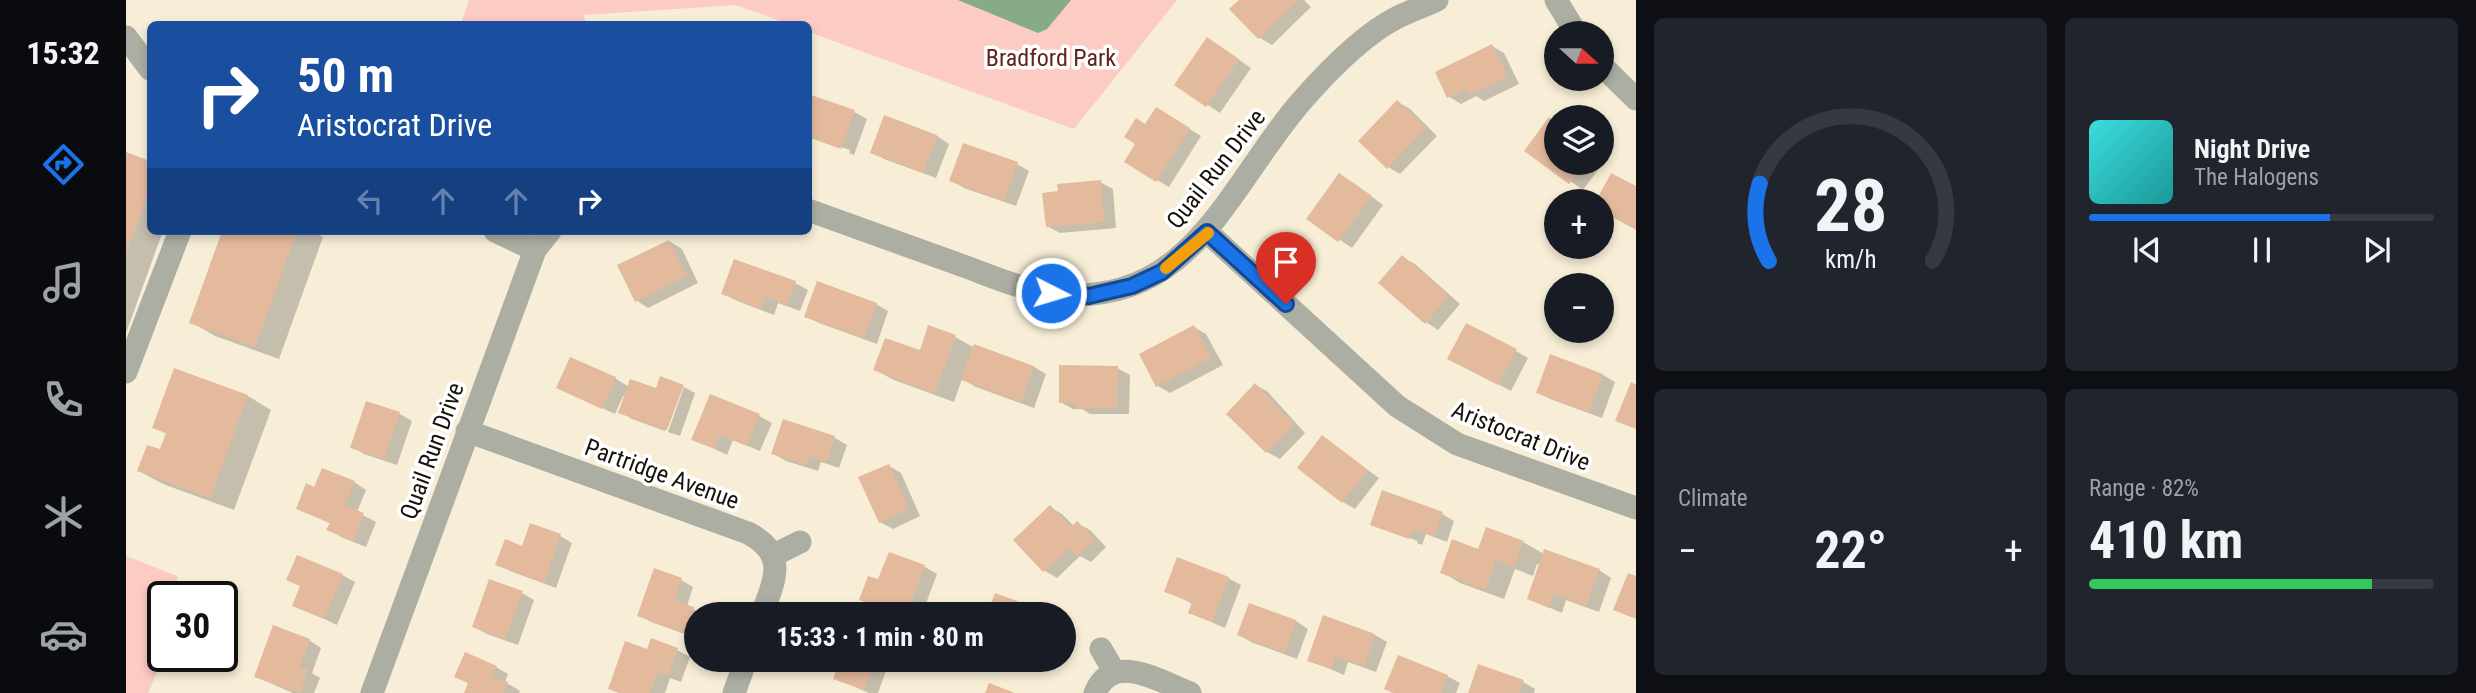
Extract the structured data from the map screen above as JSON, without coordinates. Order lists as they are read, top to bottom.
{
  "streets": {
    "street": ["Quail Run Drive", "Aristocrat Drive", "Partridge Avenue"]
  },
  "crossings": [
    ["Quail Run Drive", "Aristocrat Drive"],
    ["Quail Run Drive", "Partridge Avenue"]
  ],
  "parks": ["Bradford Park"],
  "north": "right",
  "page": {
    "tabs": "15:32",
    "map_buttons": ["+", "−"],
    "turn": ["50 m", "Aristocrat Drive"],
    "song": ["Night Drive", "The Halogens"],
    "tile": [
      "Climate",
      ["Range · 82%", "410 km"]
    ],
    "heat": ["−", "22°", "+"],
    "limit": "30",
    "trip": "15:33 · 1 min · 80 m",
    "gauge": ["28", "km/h"]
  }
}
